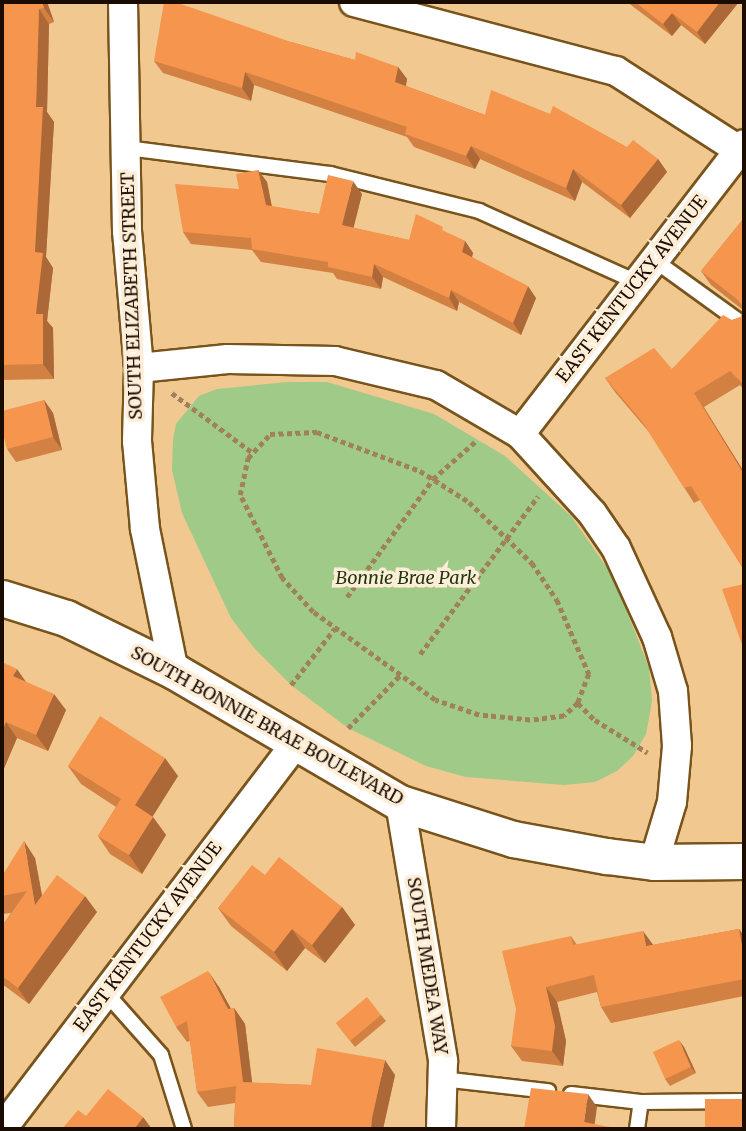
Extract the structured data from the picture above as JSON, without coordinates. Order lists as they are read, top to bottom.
{
  "streets": {
    "street": [
      "EAST KENTUCKY AVENUE",
      "SOUTH ELIZABETH STREET",
      "SOUTH BONNIE BRAE BOULEVARD",
      "SOUTH MEDEA WAY"
    ]
  },
  "crossings": [
    ["EAST KENTUCKY AVENUE", "SOUTH BONNIE BRAE BOULEVARD"],
    ["SOUTH ELIZABETH STREET", "SOUTH BONNIE BRAE BOULEVARD"],
    ["SOUTH BONNIE BRAE BOULEVARD", "SOUTH MEDEA WAY"]
  ],
  "parks": ["Bonnie Brae Park"]
}
